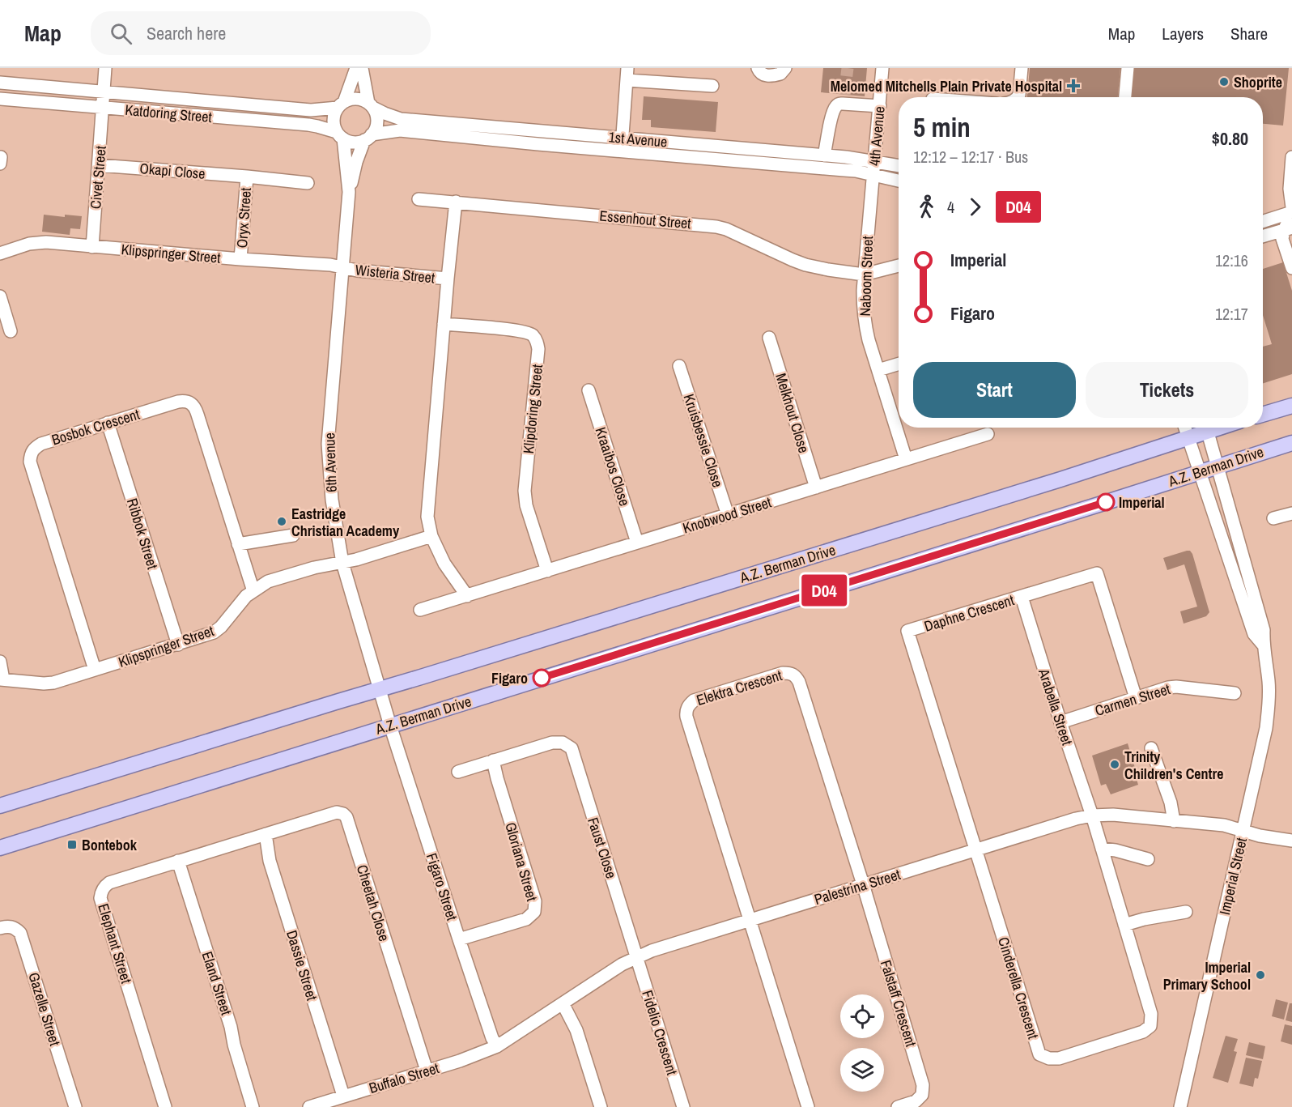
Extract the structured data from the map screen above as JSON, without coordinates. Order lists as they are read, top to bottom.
{
  "streets": {
    "main road": ["A.Z. Berman Drive"],
    "street": [
      "Katdoring Street",
      "4th Avenue",
      "1st Avenue",
      "Okapi Close",
      "Civet Street",
      "Oryx Street",
      "Essenhout Street",
      "Klipspringer Street",
      "Wisteria Street",
      "Naboom Street",
      "Klipdoring Street",
      "Melkhout Close",
      "Bosbok Crescent",
      "Kruisbessie Close",
      "6th Avenue",
      "Kraaibos Close",
      "Knobwood Street",
      "Ribbok Street",
      "Daphne Crescent",
      "Elektra Crescent",
      "Carmen Street",
      "Arabella Street",
      "Faust Close",
      "Gloriana Street",
      "Imperial Street",
      "Figaro Street",
      "Palestrina Street",
      "Cheetah Close",
      "Elephant Street",
      "Dassie Street",
      "Eland Street",
      "Cinderella Crescent",
      "Falstaff Crescent",
      "Gazelle Street",
      "Fidelio Crescent",
      "Buffalo Street"
    ]
  },
  "crossings": [
    ["Katdoring Street", "1st Avenue"],
    ["Katdoring Street", "Civet Street"],
    ["Katdoring Street", "6th Avenue"],
    ["4th Avenue", "1st Avenue"],
    ["4th Avenue", "Naboom Street"],
    ["1st Avenue", "Naboom Street"],
    ["1st Avenue", "6th Avenue"],
    ["Okapi Close", "Civet Street"],
    ["Okapi Close", "Oryx Street"],
    ["Civet Street", "Klipspringer Street"],
    ["Oryx Street", "Klipspringer Street"],
    ["Essenhout Street", "Naboom Street"],
    ["Klipspringer Street", "Wisteria Street"],
    ["Klipspringer Street", "Bosbok Crescent"],
    ["Klipspringer Street", "6th Avenue"],
    ["Klipspringer Street", "Ribbok Street"],
    ["Wisteria Street", "6th Avenue"],
    ["Naboom Street", "Knobwood Street"],
    ["Klipdoring Street", "Knobwood Street"],
    ["Melkhout Close", "Knobwood Street"],
    ["Bosbok Crescent", "Ribbok Street"],
    ["Kruisbessie Close", "Knobwood Street"],
    ["6th Avenue", "A.Z. Berman Drive"],
    ["6th Avenue", "Figaro Street"],
    ["Kraaibos Close", "Knobwood Street"],
    ["A.Z. Berman Drive", "Imperial Street"],
    ["A.Z. Berman Drive", "Figaro Street"],
    ["Daphne Crescent", "Carmen Street"],
    ["Daphne Crescent", "Arabella Street"],
    ["Daphne Crescent", "Palestrina Street"],
    ["Daphne Crescent", "Cinderella Crescent"],
    ["Elektra Crescent", "Palestrina Street"],
    ["Elektra Crescent", "Falstaff Crescent"],
    ["Carmen Street", "Arabella Street"],
    ["Arabella Street", "Palestrina Street"],
    ["Arabella Street", "Cinderella Crescent"],
    ["Faust Close", "Gloriana Street"],
    ["Faust Close", "Palestrina Street"],
    ["Faust Close", "Fidelio Crescent"],
    ["Gloriana Street", "Figaro Street"],
    ["Imperial Street", "Palestrina Street"],
    ["Figaro Street", "Palestrina Street"],
    ["Figaro Street", "Buffalo Street"],
    ["Palestrina Street", "Cinderella Crescent"],
    ["Palestrina Street", "Falstaff Crescent"],
    ["Palestrina Street", "Fidelio Crescent"],
    ["Palestrina Street", "Buffalo Street"],
    ["Cheetah Close", "Elephant Street"],
    ["Cheetah Close", "Dassie Street"],
    ["Cheetah Close", "Buffalo Street"],
    ["Elephant Street", "Dassie Street"],
    ["Elephant Street", "Eland Street"],
    ["Dassie Street", "Buffalo Street"]
  ],
  "places": {
    "other": [
      "Shoprite",
      "Imperial",
      "Eastridge Christian Academy",
      "Figaro",
      "Trinity Children's Centre",
      "Imperial Primary School"
    ],
    "health": ["Melomed Mitchells Plain Private Hospital"],
    "transit": ["Bontebok"]
  },
  "lines": ["bus line D04"],
  "page": {
    "header": "Map",
    "search": "Search here",
    "nav": ["Map", "Layers", "Share"],
    "on_map": "D04",
    "heading": ["5 min", "12:12 – 12:17 · Bus", "$0.80"],
    "legs": ["4", "D04"],
    "list": [
      {
        "name": "Imperial",
        "value": "12:16"
      },
      {
        "name": "Figaro",
        "value": "12:17"
      }
    ],
    "buttons": ["Start", "Tickets"]
  }
}
